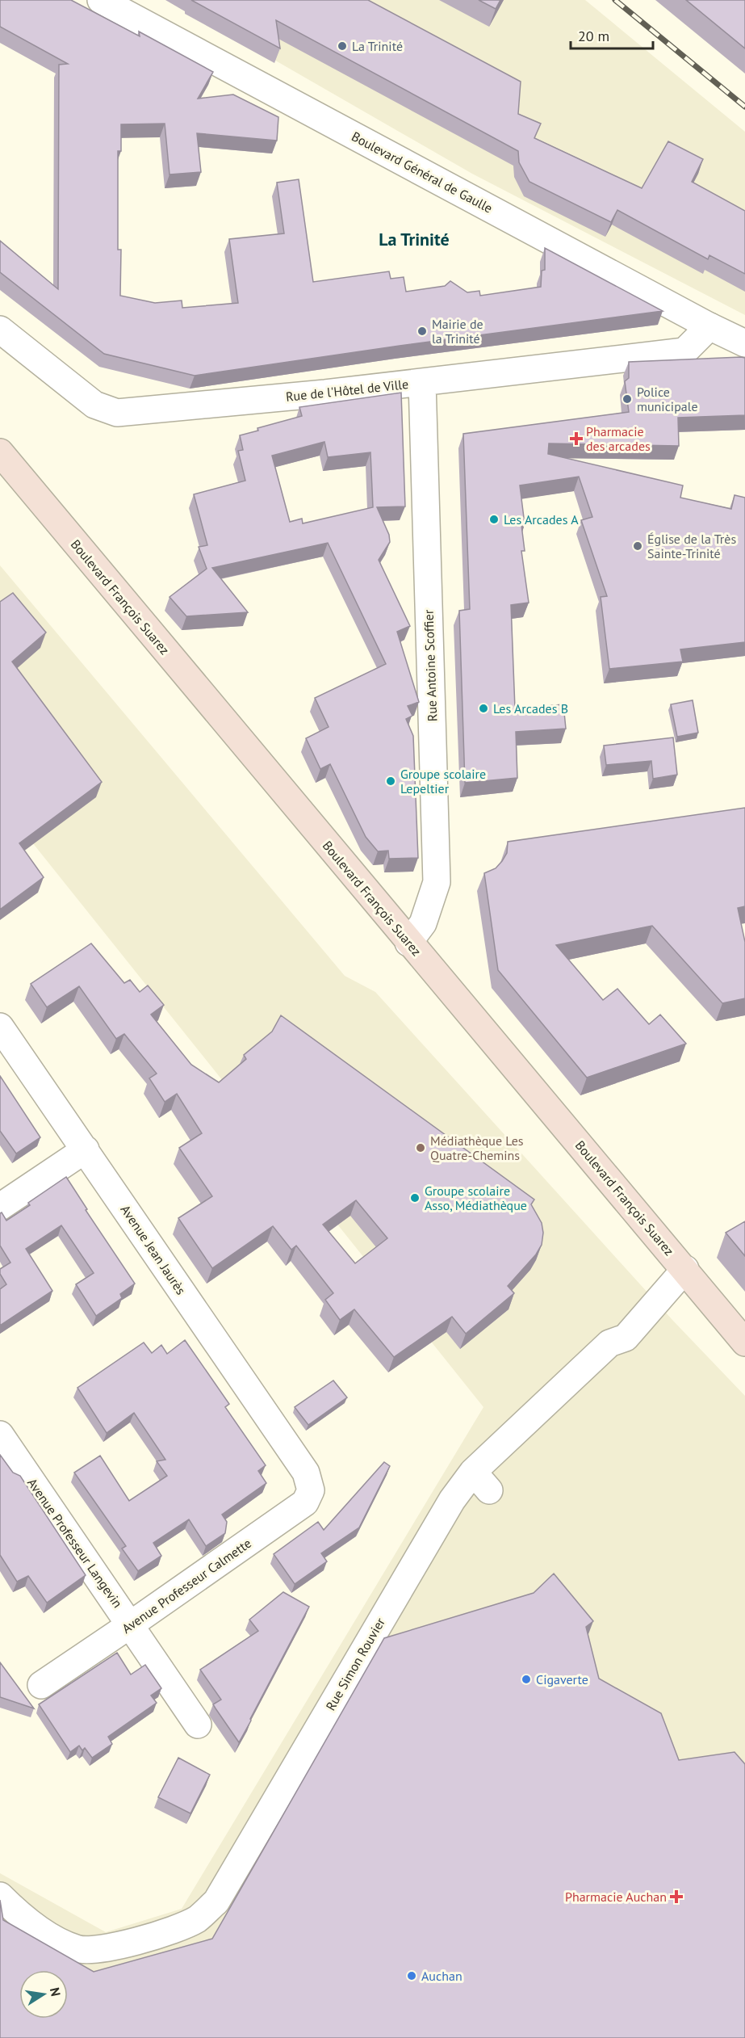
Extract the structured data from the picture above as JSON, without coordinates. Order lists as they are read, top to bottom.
{
  "streets": {
    "main road": ["Boulevard François Suarez"],
    "street": [
      "Boulevard Général de Gaulle",
      "Rue de l'Hôtel de Ville",
      "Rue Antoine Scoffier",
      "Avenue Jean Jaurès",
      "Avenue Professeur Langevin",
      "Avenue Professeur Calmette",
      "Rue Simon Rouvier"
    ]
  },
  "crossings": [
    ["Boulevard Général de Gaulle", "Rue de l'Hôtel de Ville"],
    ["Rue de l'Hôtel de Ville", "Rue Antoine Scoffier"],
    ["Boulevard François Suarez", "Rue Antoine Scoffier"],
    ["Boulevard François Suarez", "Rue Simon Rouvier"],
    ["Avenue Jean Jaurès", "Avenue Professeur Calmette"],
    ["Avenue Professeur Langevin", "Avenue Professeur Calmette"]
  ],
  "districts": ["La Trinité"],
  "places": {
    "other": [
      "La Trinité",
      "Mairie de la Trinité",
      "Police municipale",
      "Les Arcades A",
      "Église de la Très Sainte-Trinité",
      "Les Arcades B",
      "Groupe scolaire Lepeltier",
      "Médiathèque Les Quatre-Chemins",
      "Groupe scolaire Asso, Médiathèque",
      "Cigaverte",
      "Auchan"
    ],
    "health": ["Pharmacie des arcades", "Pharmacie Auchan"]
  },
  "scale_bar": "20 m",
  "north": "right"
}
